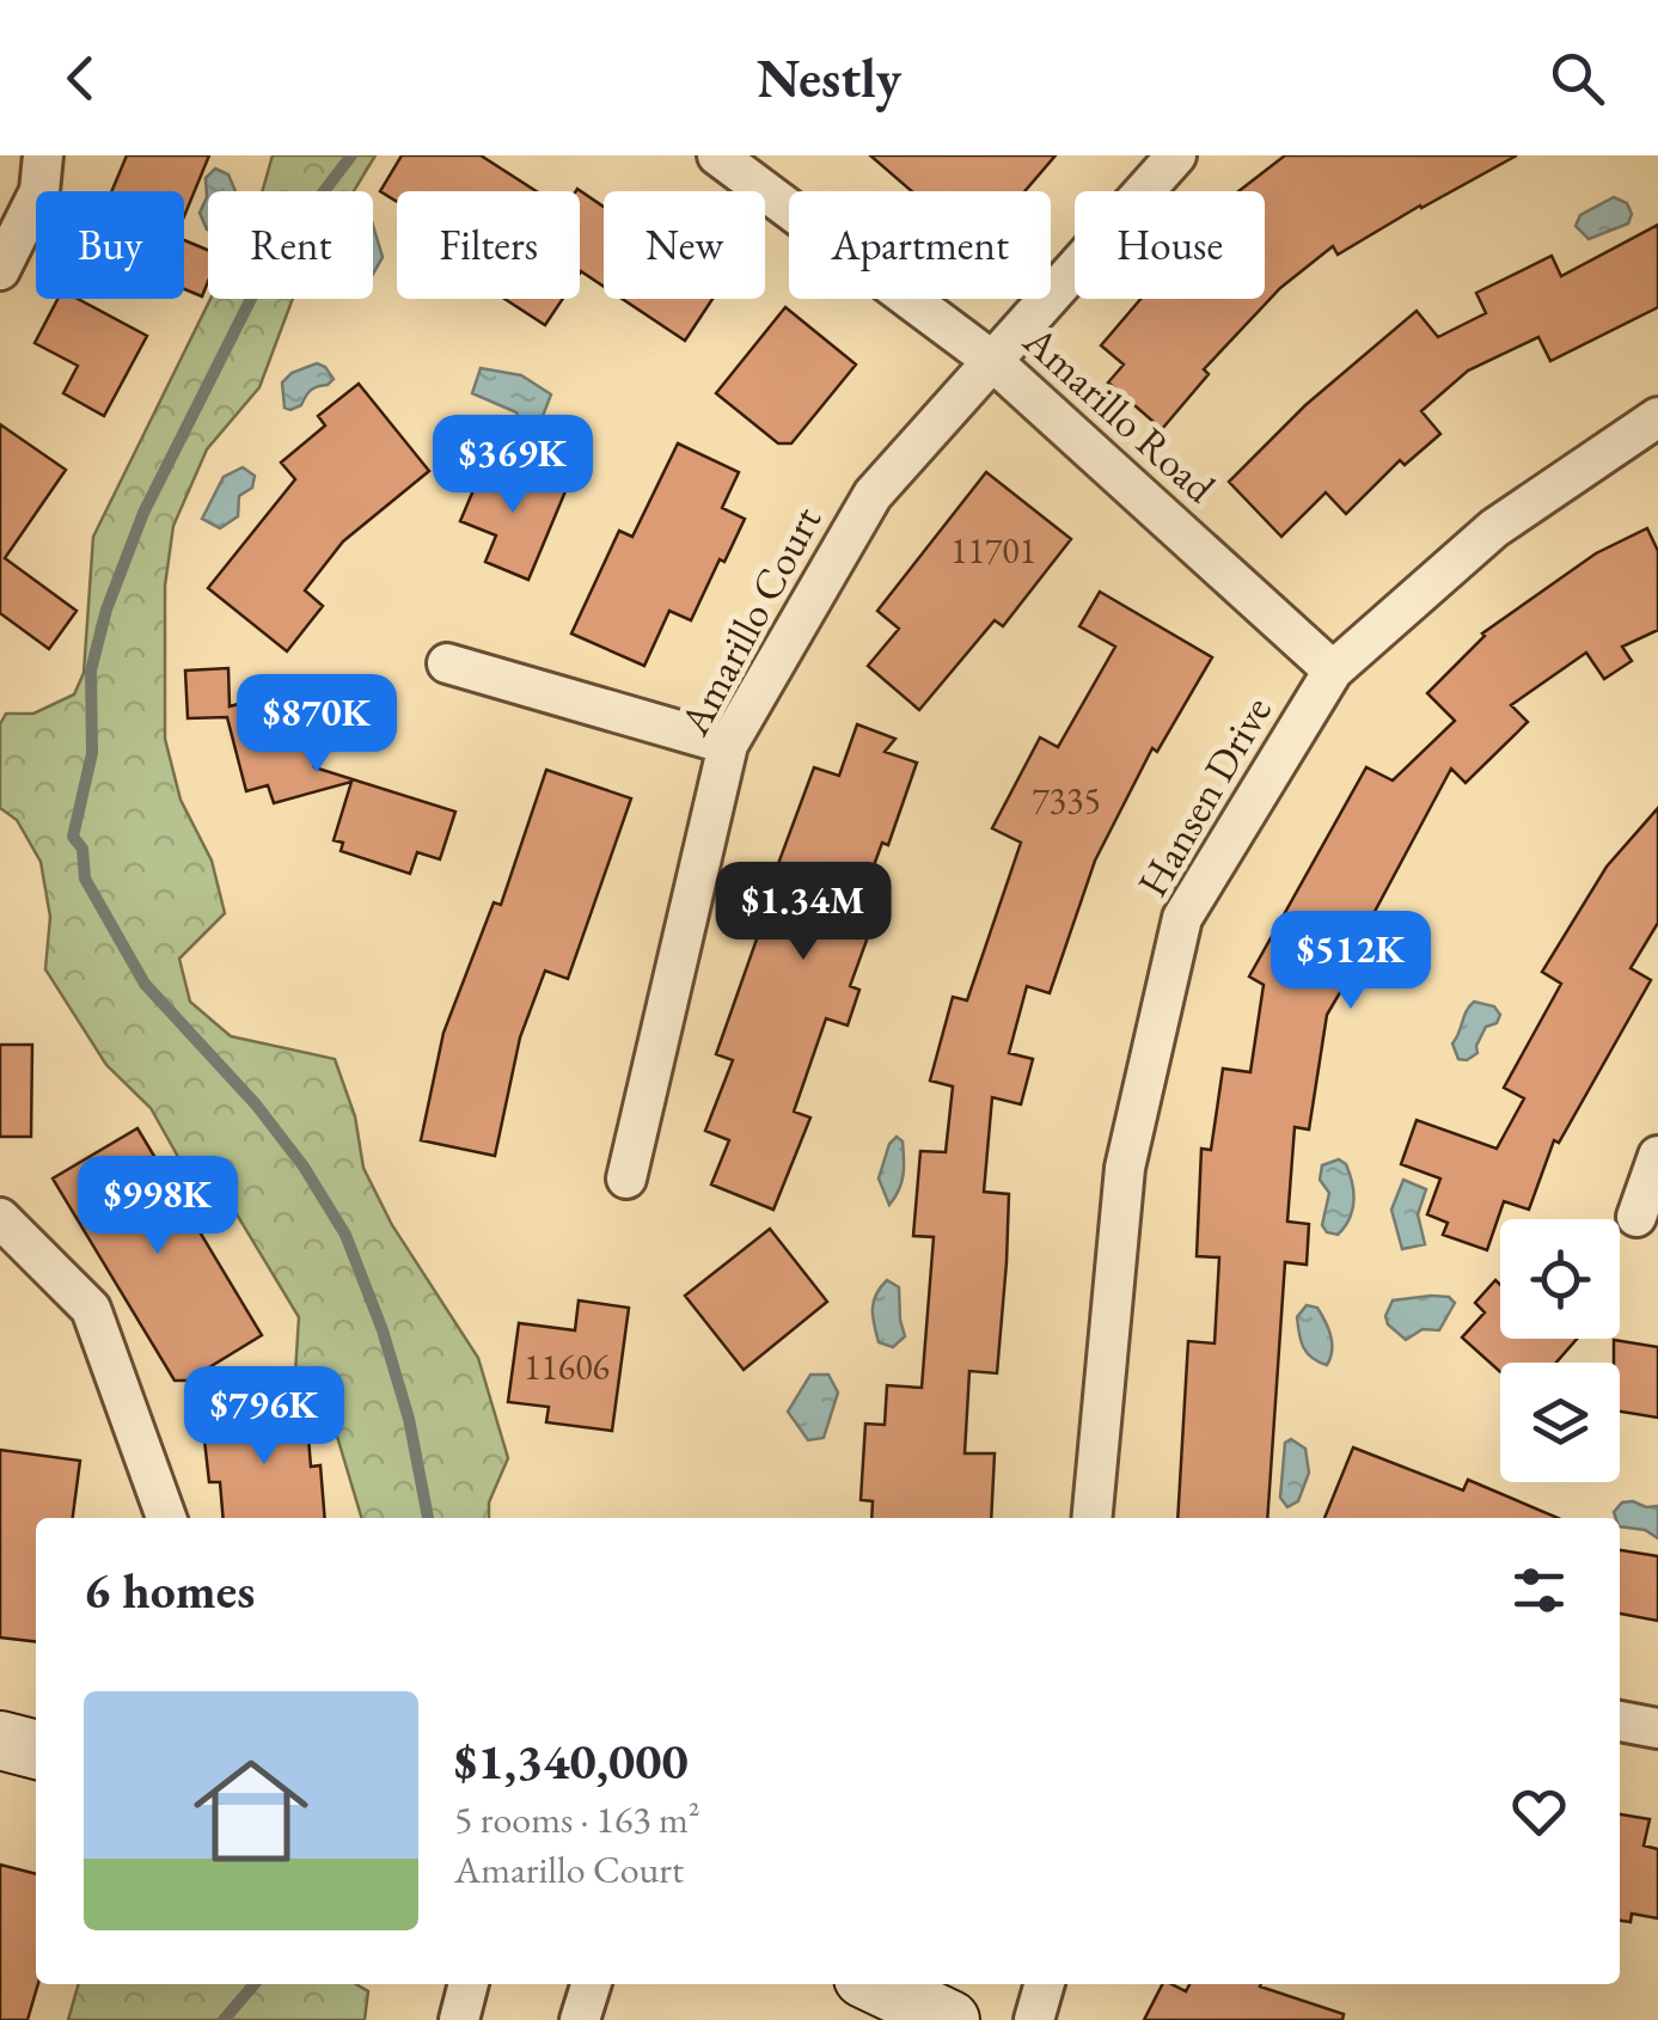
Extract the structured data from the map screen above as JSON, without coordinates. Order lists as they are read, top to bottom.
{
  "streets": {
    "street": ["Amarillo Road", "Amarillo Court", "Hansen Drive"]
  },
  "crossings": [
    ["Amarillo Road", "Amarillo Court"],
    ["Amarillo Road", "Hansen Drive"]
  ],
  "house_numbers": ["11701", "7335", "11606"],
  "page": {
    "header": "Nestly",
    "chip": [
      "Buy",
      "Rent",
      "Filters",
      "New",
      "Apartment",
      "House"
    ],
    "price": [
      "$369K",
      "$870K",
      "$1.34M",
      "$512K",
      "$998K",
      "$796K"
    ],
    "heading": "6 homes",
    "list": [
      {
        "name": "$1,340,000",
        "note": "5 rooms · 163 m² · Amarillo Court"
      }
    ]
  }
}
